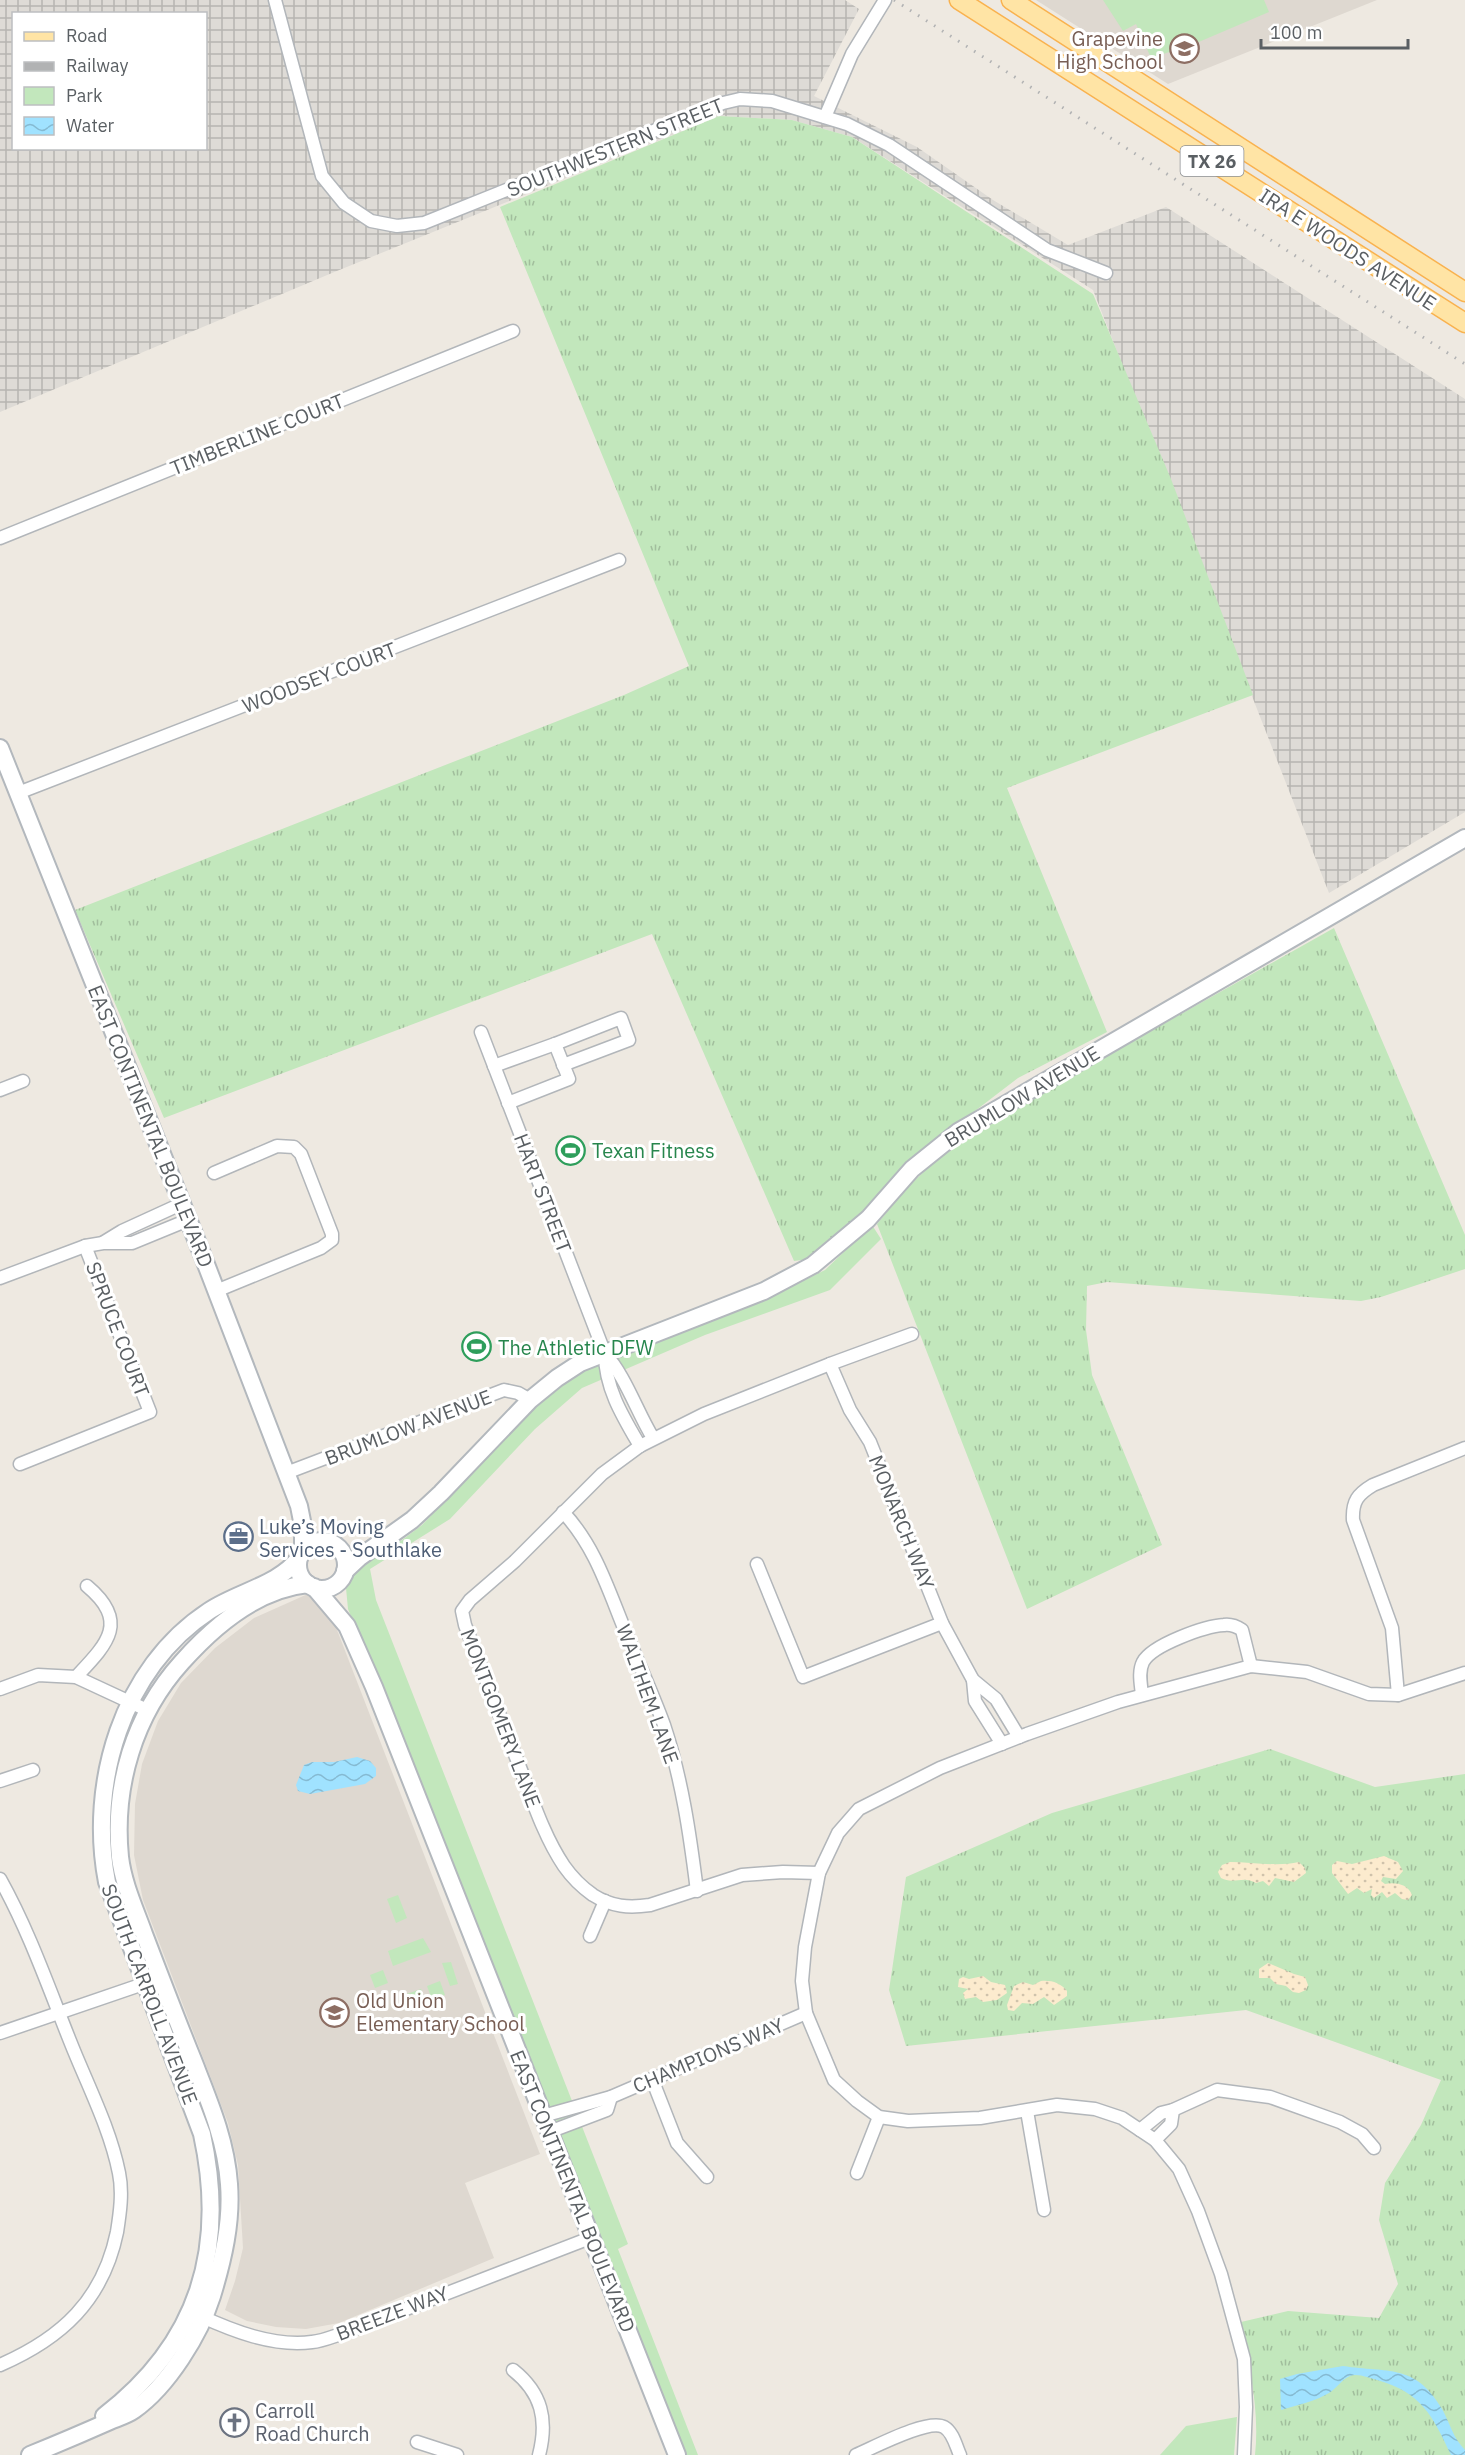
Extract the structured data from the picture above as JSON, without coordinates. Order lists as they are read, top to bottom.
{
  "streets": {
    "main road": [
      "TX 26",
      "IRA E WOODS AVENUE",
      "BRUMLOW AVENUE",
      "EAST CONTINENTAL BOULEVARD",
      "SOUTH CARROLL AVENUE"
    ],
    "street": [
      "SOUTHWESTERN STREET",
      "TIMBERLINE COURT",
      "WOODSEY COURT",
      "HART STREET",
      "SPRUCE COURT",
      "MONARCH WAY",
      "WALTHEM LANE",
      "MONTGOMERY LANE",
      "CHAMPIONS WAY",
      "BREEZE WAY"
    ]
  },
  "crossings": [
    ["WOODSEY COURT", "EAST CONTINENTAL BOULEVARD"],
    ["BRUMLOW AVENUE", "EAST CONTINENTAL BOULEVARD"],
    ["BRUMLOW AVENUE", "HART STREET"],
    ["BRUMLOW AVENUE", "SOUTH CARROLL AVENUE"],
    ["EAST CONTINENTAL BOULEVARD", "SOUTH CARROLL AVENUE"],
    ["EAST CONTINENTAL BOULEVARD", "CHAMPIONS WAY"],
    ["EAST CONTINENTAL BOULEVARD", "BREEZE WAY"],
    ["MONARCH WAY", "MONTGOMERY LANE"],
    ["WALTHEM LANE", "MONTGOMERY LANE"],
    ["SOUTH CARROLL AVENUE", "BREEZE WAY"]
  ],
  "places": {
    "school or university": ["Grapevine High School", "Old Union Elementary School"],
    "sports": ["Texan Fitness", "The Athletic DFW"],
    "office": ["Luke’s Moving Services - Southlake"],
    "church": ["Carroll Road Church"]
  },
  "legend": [
    "Road",
    "Railway",
    "Park",
    "Water"
  ],
  "scale_bar": "100 m"
}
